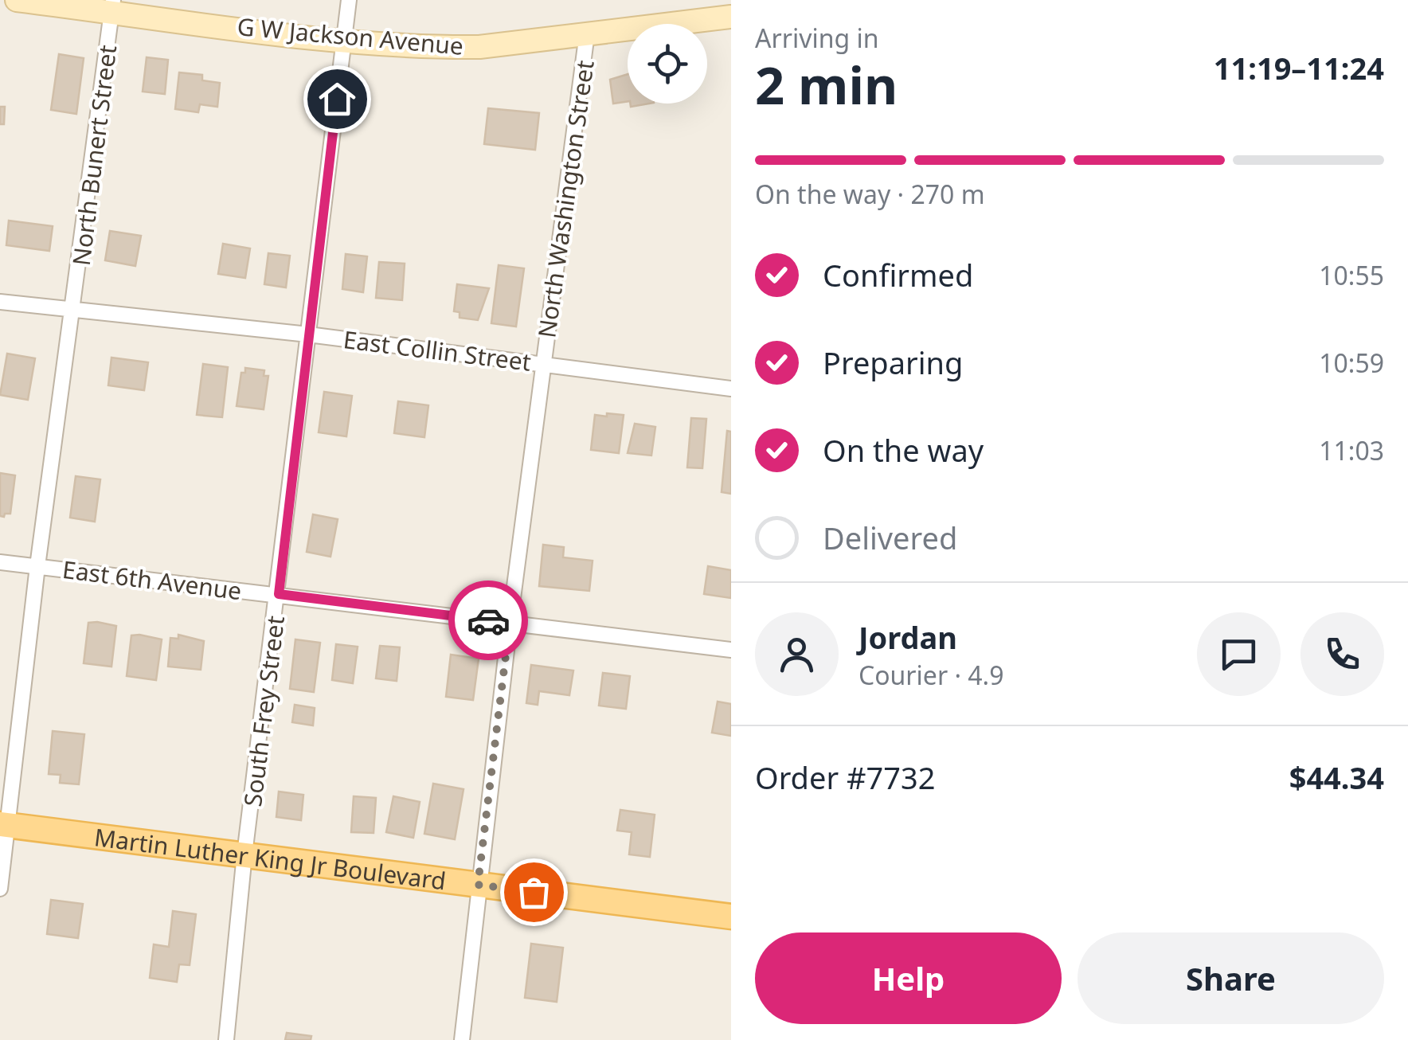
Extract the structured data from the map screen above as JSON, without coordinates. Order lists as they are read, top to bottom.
{
  "streets": {
    "main road": ["Martin Luther King Jr Boulevard"],
    "street": [
      "G W Jackson Avenue",
      "North Bunert Street",
      "North Washington Street",
      "East Collin Street",
      "East 6th Avenue",
      "South Frey Street"
    ]
  },
  "crossings": [
    ["G W Jackson Avenue", "North Bunert Street"],
    ["G W Jackson Avenue", "North Washington Street"],
    ["G W Jackson Avenue", "South Frey Street"],
    ["North Bunert Street", "East Collin Street"],
    ["North Bunert Street", "East 6th Avenue"],
    ["North Bunert Street", "Martin Luther King Jr Boulevard"],
    ["North Washington Street", "East Collin Street"],
    ["North Washington Street", "East 6th Avenue"],
    ["North Washington Street", "Martin Luther King Jr Boulevard"],
    ["East Collin Street", "South Frey Street"],
    ["East 6th Avenue", "South Frey Street"],
    ["South Frey Street", "Martin Luther King Jr Boulevard"]
  ],
  "page": {
    "heading": ["2 min", "Arriving in", "11:19–11:24"],
    "panel": [
      "Jordan",
      "Courier · 4.9",
      "Order #7732",
      "$44.34"
    ],
    "bar": "On the way · 270 m",
    "list": [
      ["Confirmed", "10:55"],
      ["Preparing", "10:59"],
      ["On the way", "11:03"],
      "Delivered"
    ],
    "buttons": ["Help", "Share"]
  }
}
